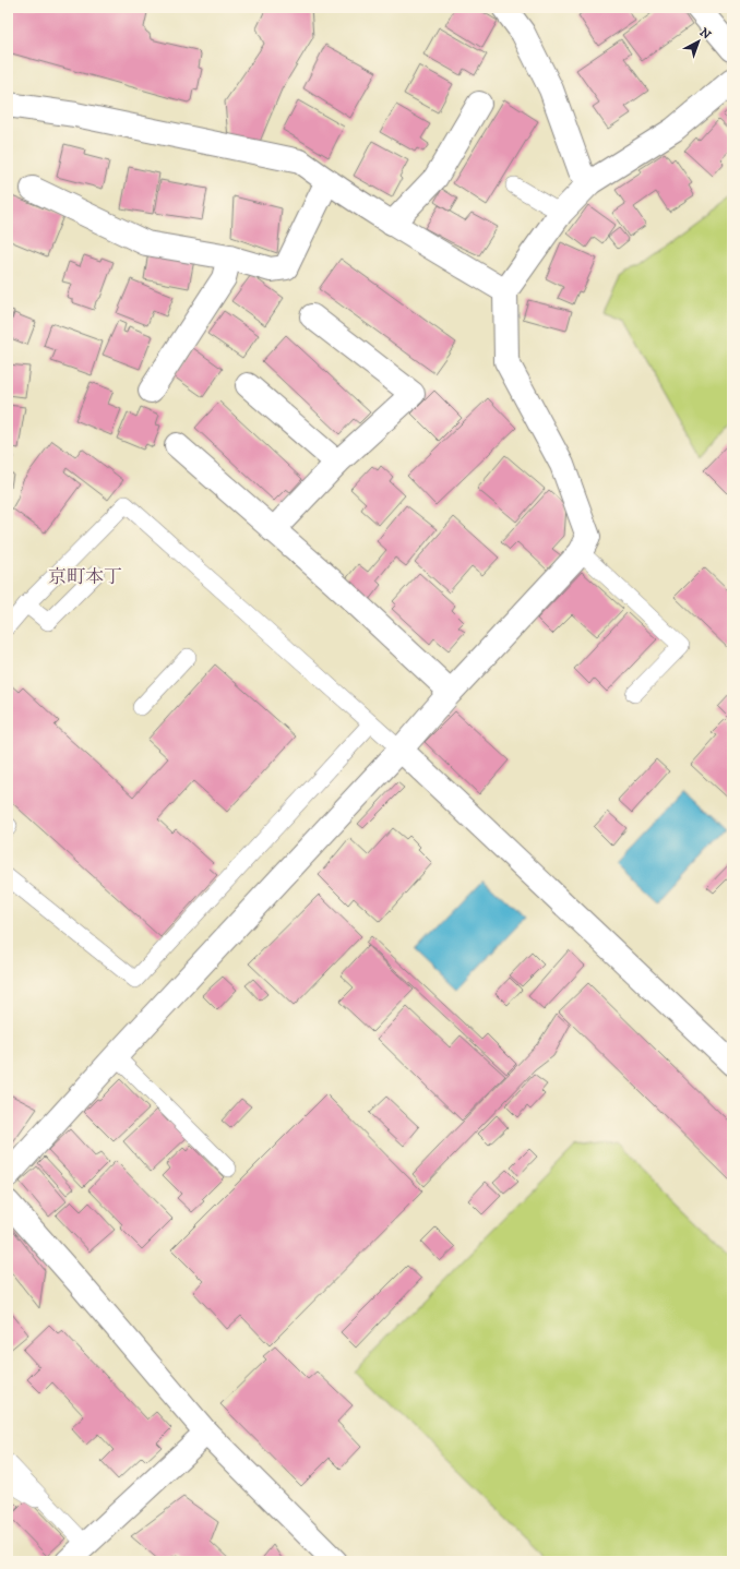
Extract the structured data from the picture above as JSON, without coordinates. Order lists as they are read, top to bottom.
{
  "districts": ["京町本丁"],
  "north": "top right"
}
